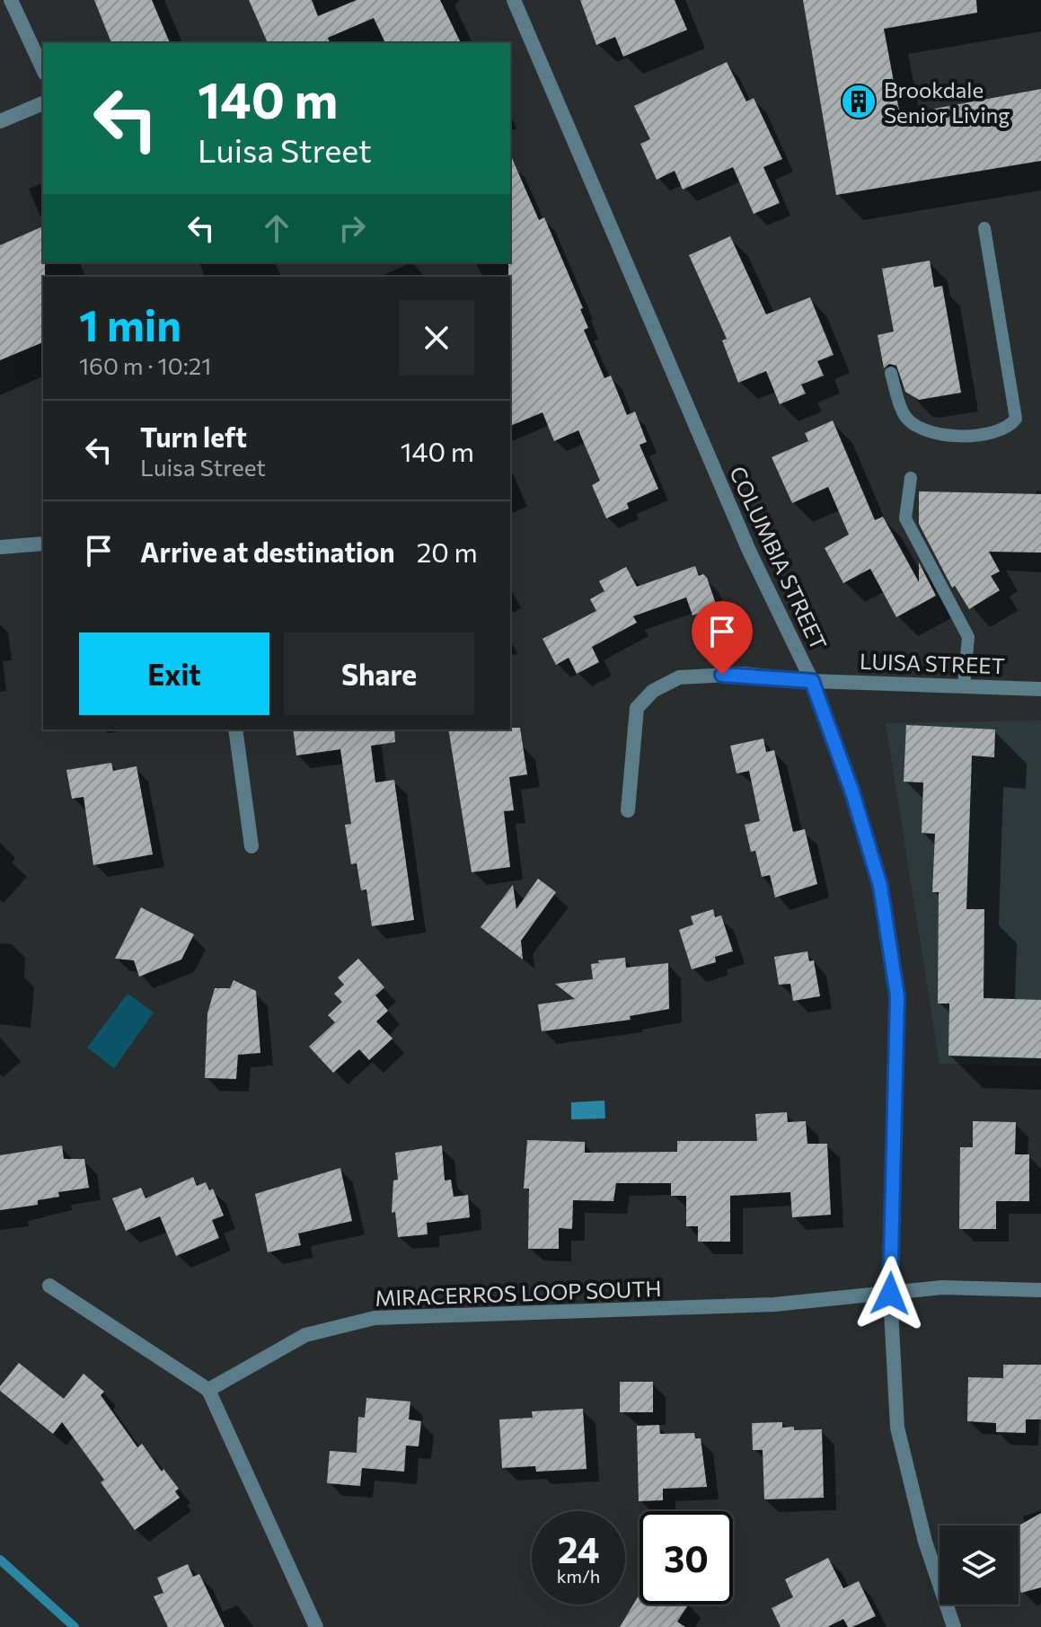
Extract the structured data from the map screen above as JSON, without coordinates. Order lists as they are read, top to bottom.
{
  "streets": {
    "street": ["COLUMBIA STREET", "LUISA STREET", "MIRACERROS LOOP SOUTH"]
  },
  "crossings": [
    ["COLUMBIA STREET", "LUISA STREET"],
    ["COLUMBIA STREET", "MIRACERROS LOOP SOUTH"]
  ],
  "places": {
    "building": ["Brookdale Senior Living"]
  },
  "page": {
    "turn": ["140 m", "Luisa Street"],
    "heading": ["1 min", "160 m · 10:21"],
    "list": [
      {
        "name": "Turn left",
        "note": "Luisa Street",
        "value": "140 m"
      },
      {
        "name": "Arrive at destination",
        "value": "20 m"
      }
    ],
    "buttons": ["Exit", "Share"],
    "speed": "24 km/h",
    "limit": "30"
  }
}
